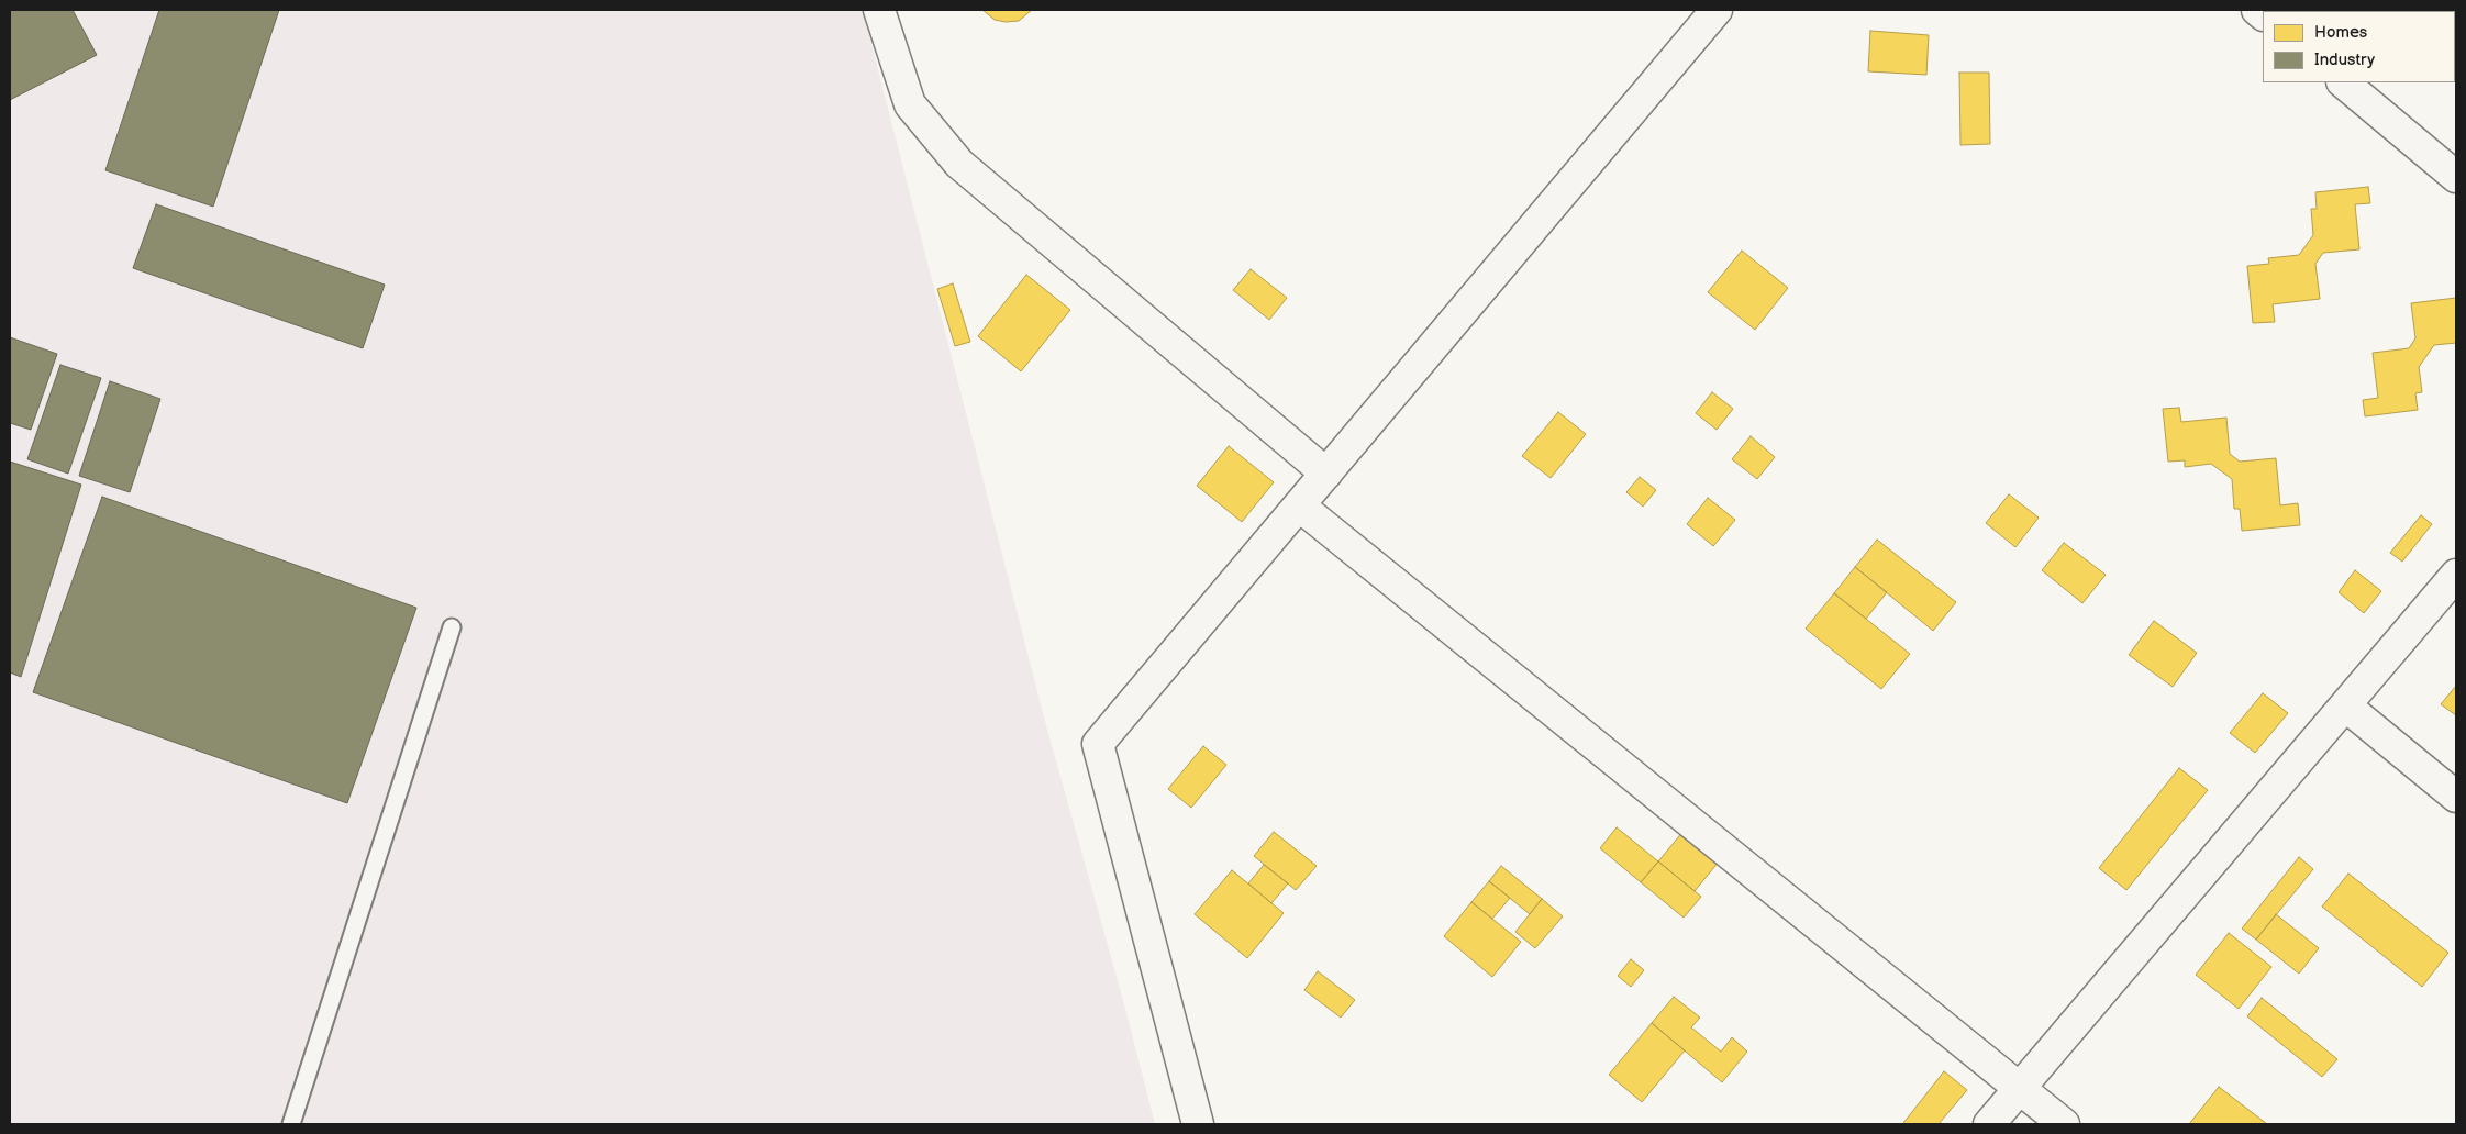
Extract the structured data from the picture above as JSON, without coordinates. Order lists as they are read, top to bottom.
{
  "legend": ["Homes", "Industry"]
}
